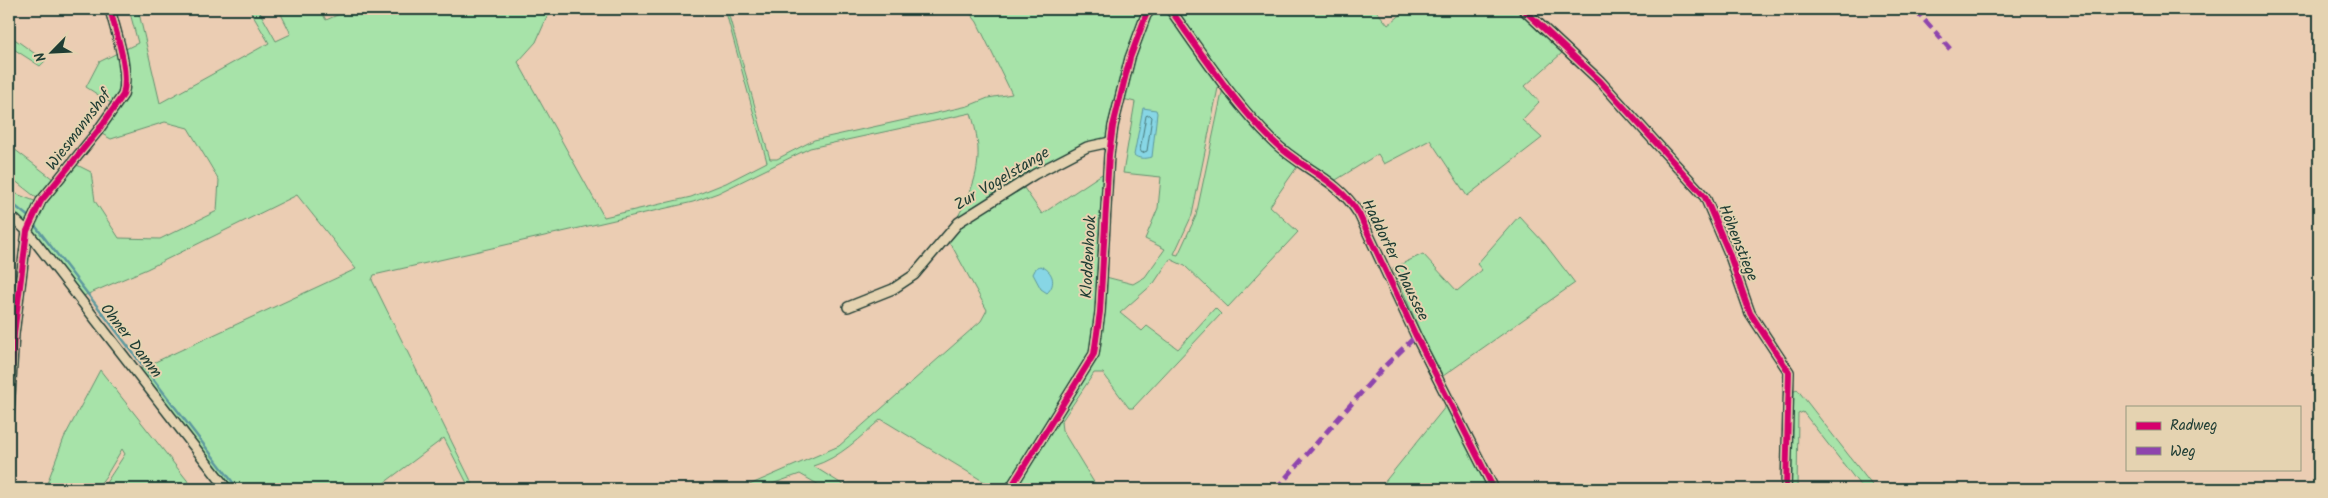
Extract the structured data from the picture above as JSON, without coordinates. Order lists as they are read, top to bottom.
{
  "streets": {
    "street": [
      "Wiesmannshof",
      "Zur Vogelstange",
      "Höhenstiege",
      "Kloddenhook",
      "Haddorfer Chaussee",
      "Ohner Damm"
    ]
  },
  "crossings": [
    ["Wiesmannshof", "Ohner Damm"],
    ["Zur Vogelstange", "Kloddenhook"]
  ],
  "legend": ["Radweg", "Weg"],
  "north": "bottom left"
}
